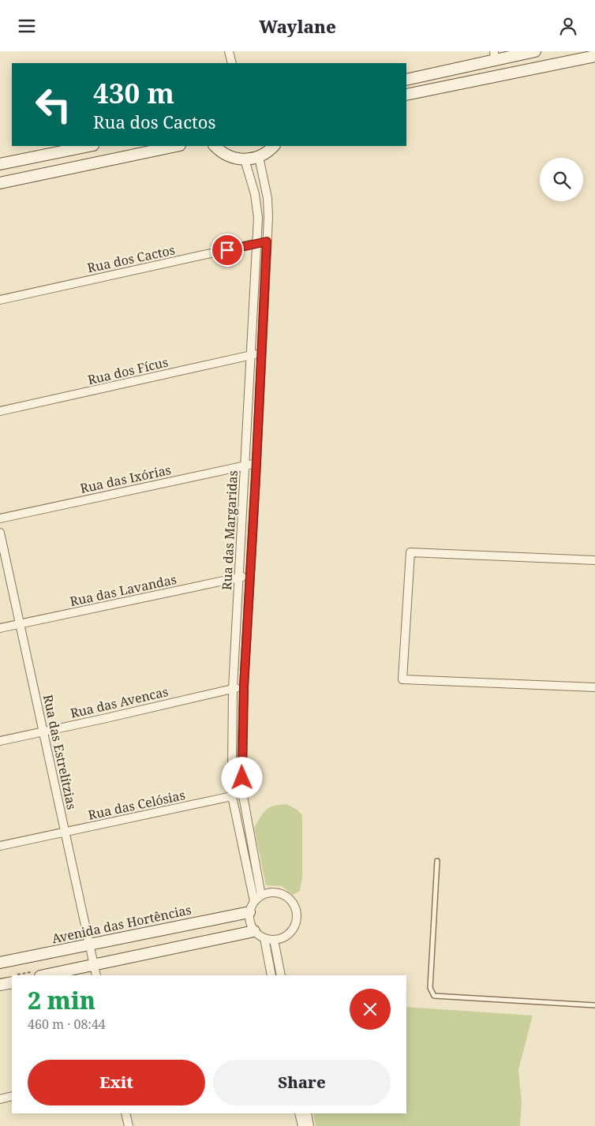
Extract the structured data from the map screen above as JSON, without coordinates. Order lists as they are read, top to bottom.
{
  "streets": {
    "street": [
      "Rua dos Cactos",
      "Rua dos Fícus",
      "Rua das Ixórias",
      "Rua das Margaridas",
      "Rua das Lavandas",
      "Rua das Avencas",
      "Rua das Estrelítzias",
      "Rua das Celósias",
      "Avenida das Hortências"
    ]
  },
  "crossings": [
    ["Rua dos Cactos", "Rua das Margaridas"],
    ["Rua dos Fícus", "Rua das Margaridas"],
    ["Rua das Ixórias", "Rua das Margaridas"],
    ["Rua das Margaridas", "Rua das Lavandas"],
    ["Rua das Margaridas", "Rua das Avencas"],
    ["Rua das Margaridas", "Rua das Celósias"],
    ["Rua das Margaridas", "Avenida das Hortências"],
    ["Rua das Lavandas", "Rua das Estrelítzias"],
    ["Rua das Avencas", "Rua das Estrelítzias"],
    ["Rua das Estrelítzias", "Rua das Celósias"],
    ["Rua das Estrelítzias", "Avenida das Hortências"]
  ],
  "page": {
    "header": "Waylane",
    "turn": ["430 m", "Rua dos Cactos"],
    "heading": ["2 min", "460 m · 08:44"],
    "buttons": ["Exit", "Share"]
  }
}
